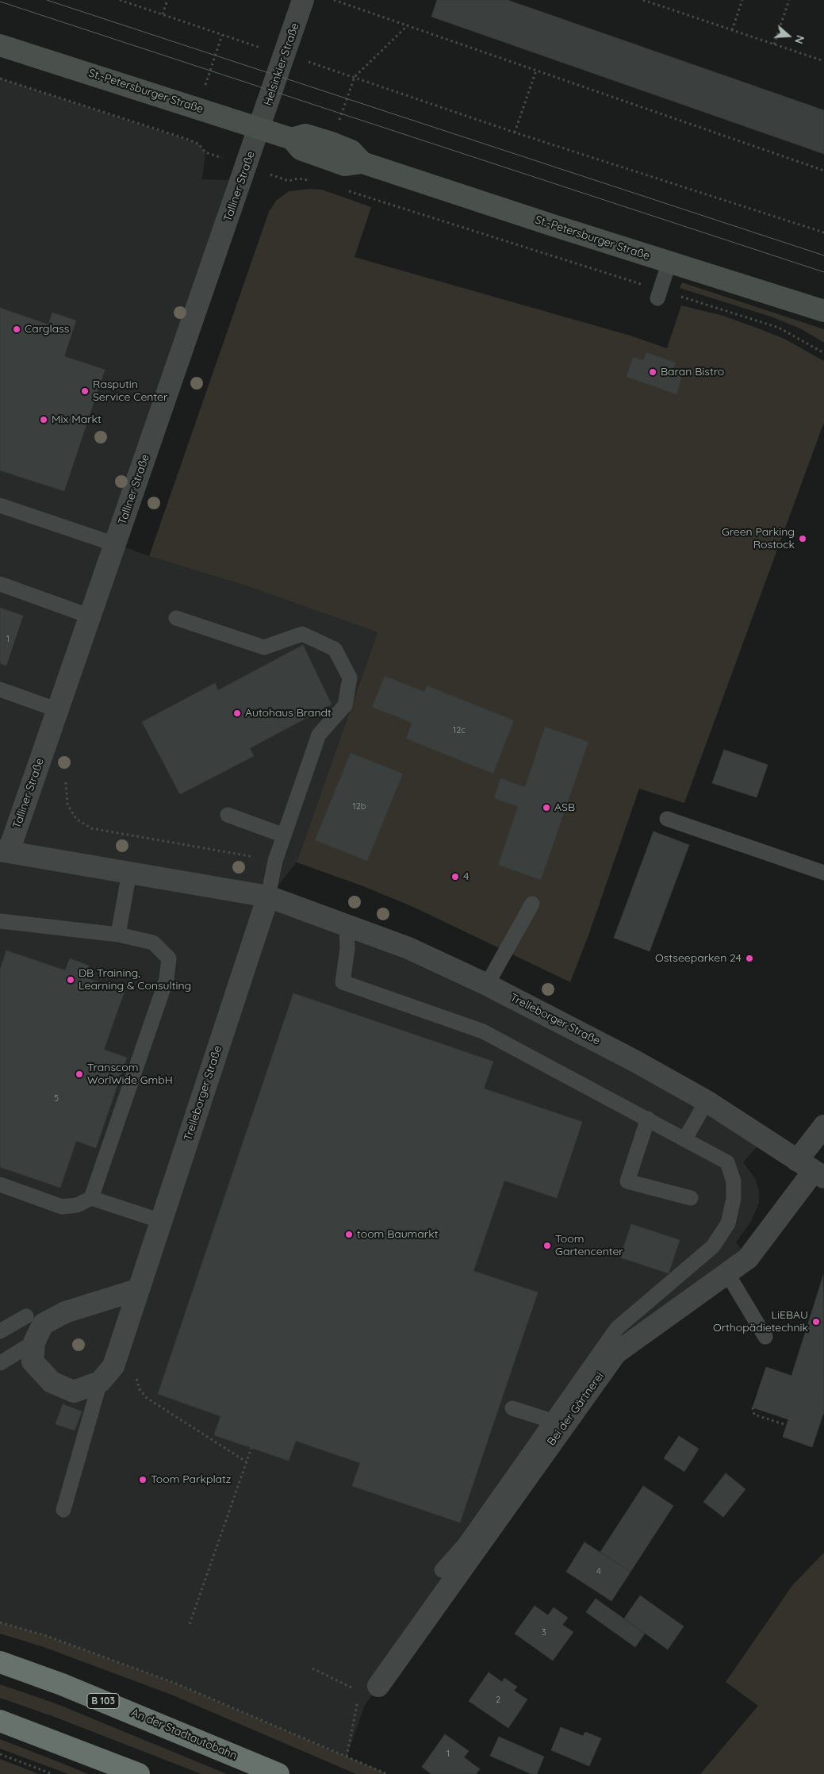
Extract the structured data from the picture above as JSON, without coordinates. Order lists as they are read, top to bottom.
{
  "streets": {
    "highway": ["B 103", "An der Stadtautobahn"],
    "main road": ["St.-Petersburger Straße"],
    "street": [
      "Helsinkier Straße",
      "Talliner Straße",
      "Trelleborger Straße",
      "Bei der Gärtnerei"
    ]
  },
  "crossings": [
    ["Helsinkier Straße", "St.-Petersburger Straße"],
    ["Helsinkier Straße", "Talliner Straße"],
    ["St.-Petersburger Straße", "Talliner Straße"],
    ["Talliner Straße", "Trelleborger Straße"],
    ["Trelleborger Straße", "Bei der Gärtnerei"]
  ],
  "places": [
    "Carglass",
    "Baran Bistro",
    "Rasputin Service Center",
    "Mix Markt",
    "Green Parking Rostock",
    "Autohaus Brandt",
    "ASB",
    "4",
    "Ostseeparken 24",
    "DB Training, Learning & Consulting",
    "Transcom WorlWide GmbH",
    "toom Baumarkt",
    "Toom Gartencenter",
    "LiEBAU Orthopädietechnik",
    "Toom Parkplatz"
  ],
  "house_numbers": [
    "1",
    "12c",
    "12b",
    "5",
    "4",
    "3",
    "2",
    "1"
  ],
  "north": "right"
}
